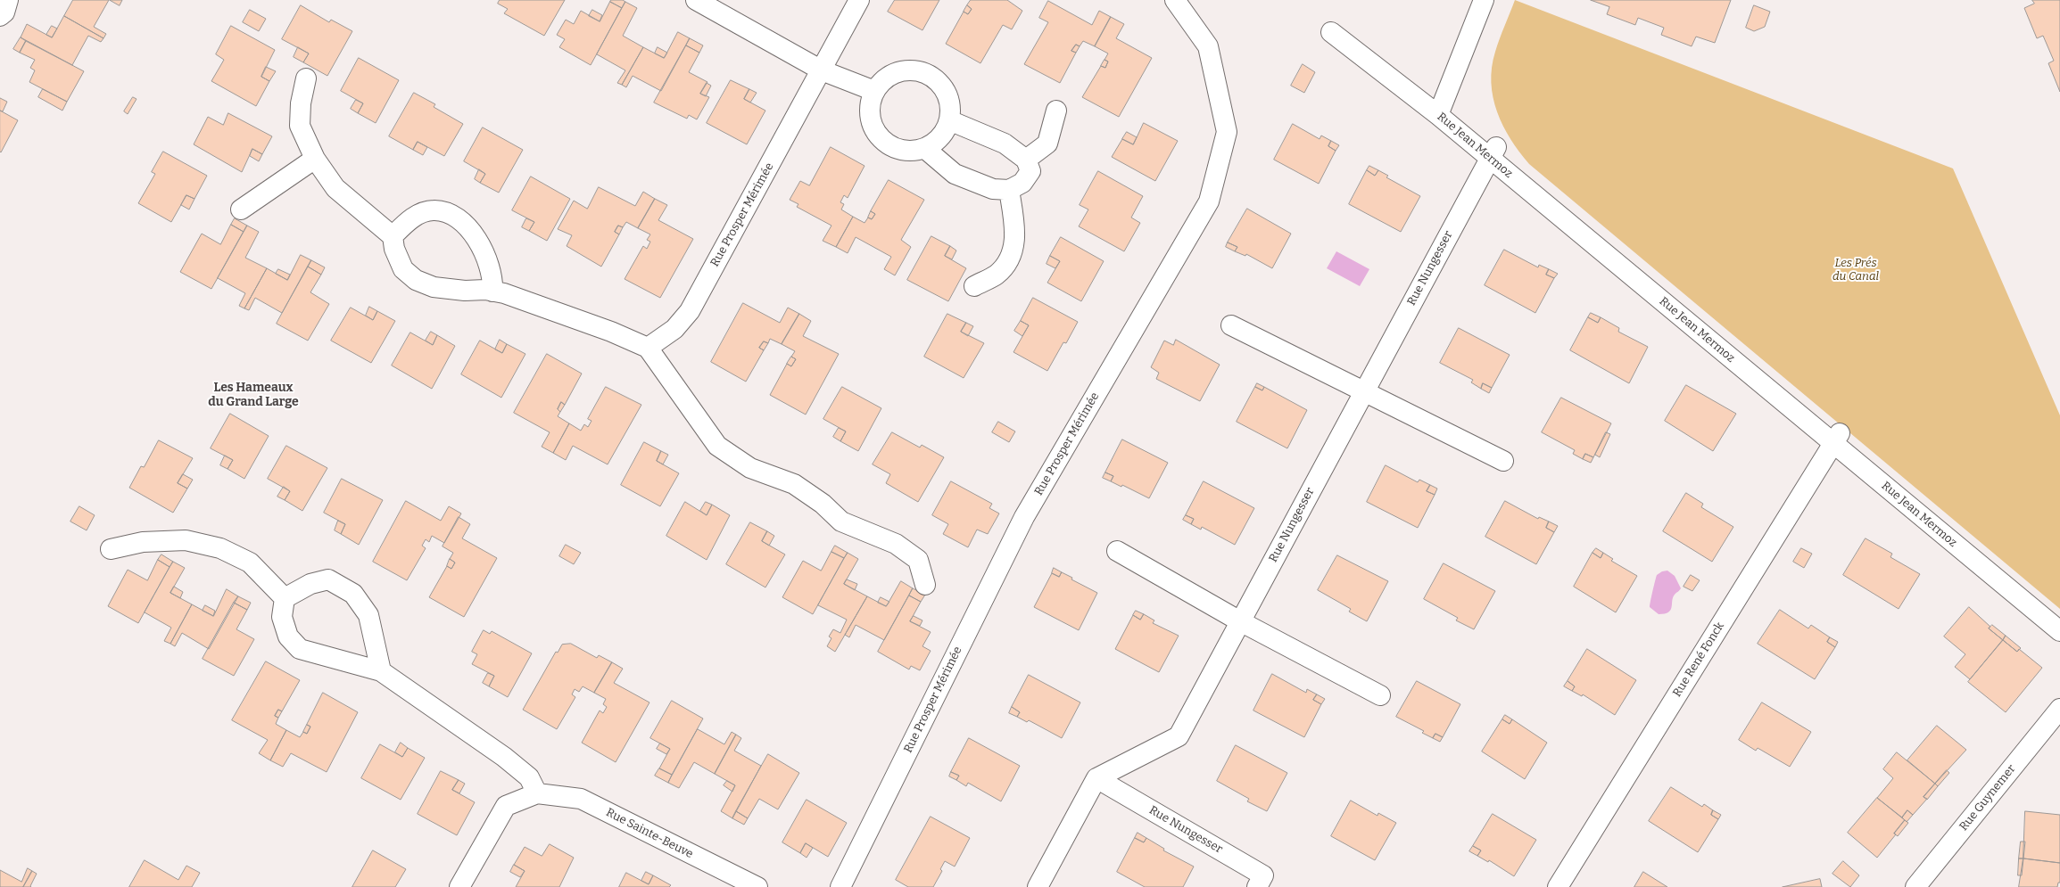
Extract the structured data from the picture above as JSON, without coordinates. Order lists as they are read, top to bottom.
{
  "streets": {
    "street": [
      "Rue Jean Mermoz",
      "Rue Prosper Mérimée",
      "Rue Nungesser",
      "Rue René Fonck",
      "Rue Guynemer",
      "Rue Sainte-Beuve"
    ]
  },
  "crossings": [
    ["Rue Jean Mermoz", "Rue Nungesser"],
    ["Rue Jean Mermoz", "Rue René Fonck"]
  ],
  "districts": ["Les Hameaux du Grand Large"],
  "parks": ["Les Prés du Canal"]
}
